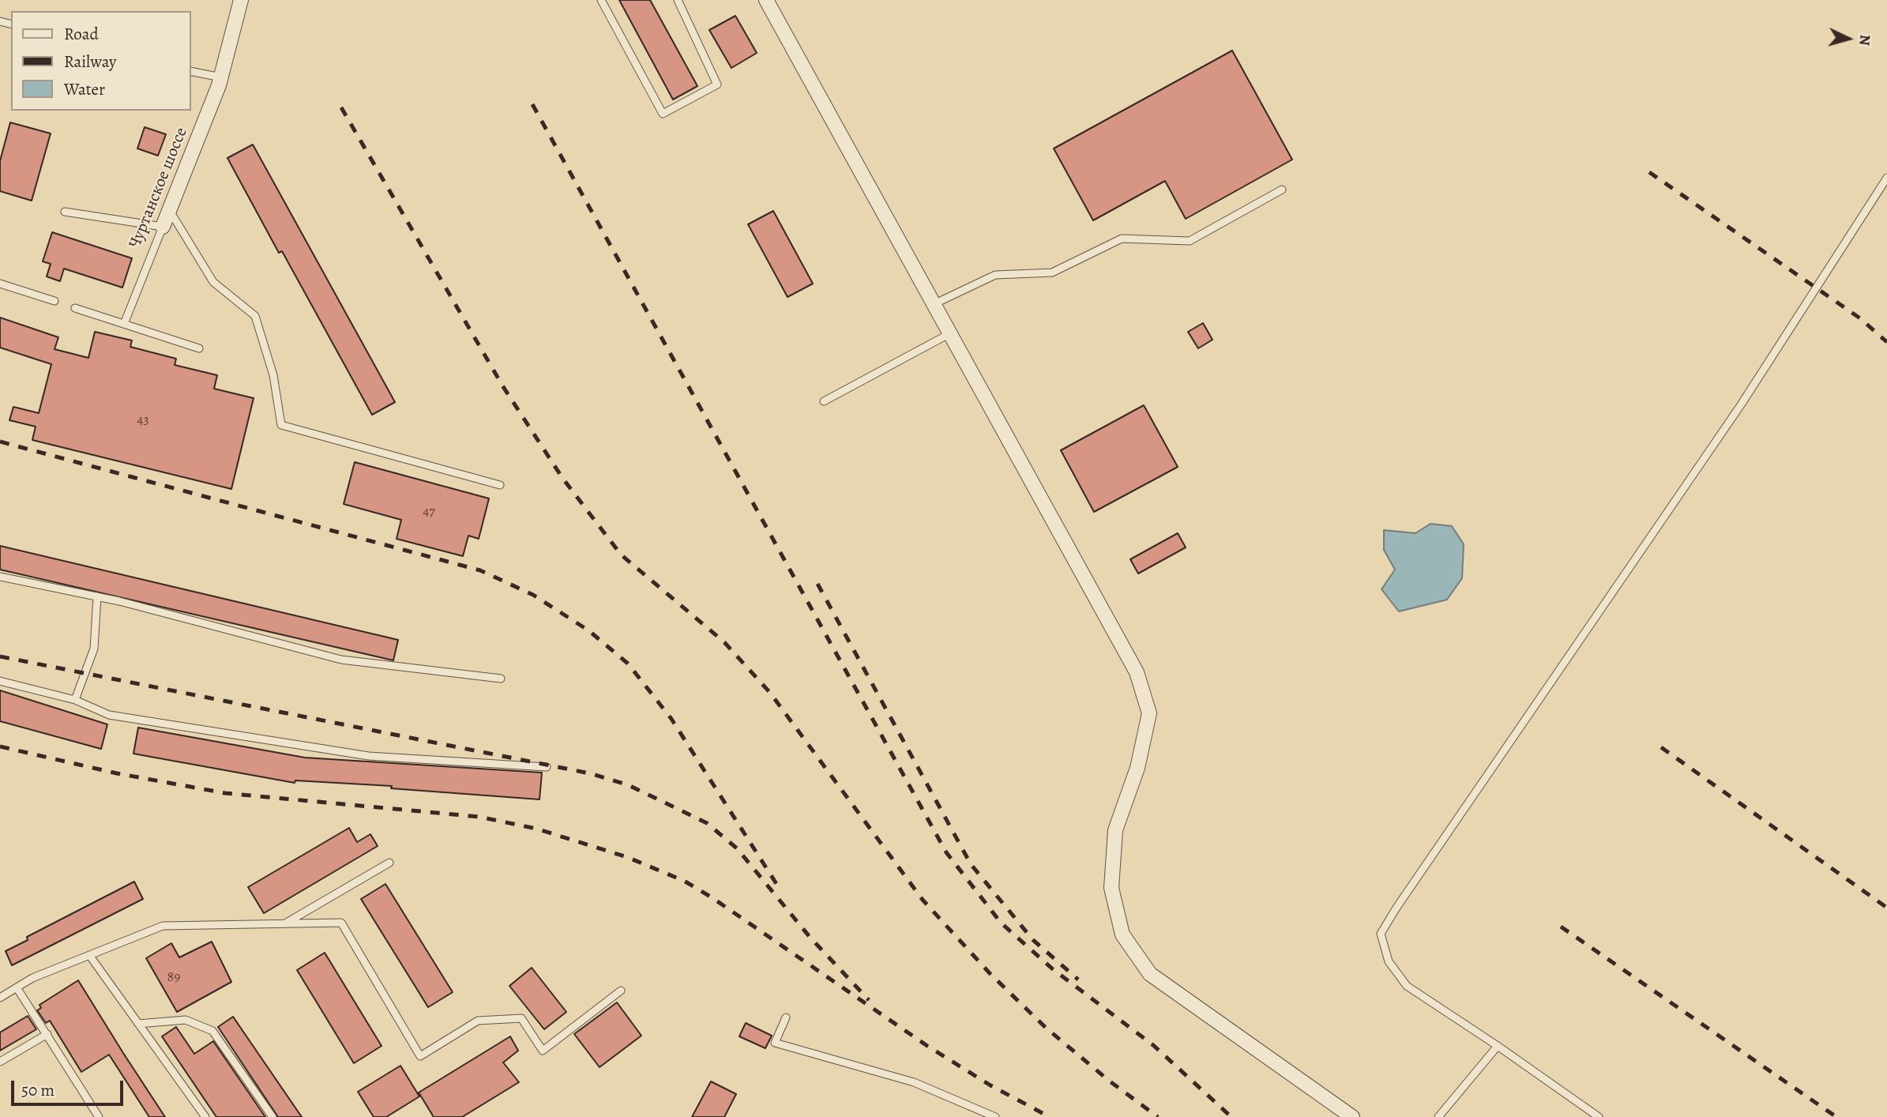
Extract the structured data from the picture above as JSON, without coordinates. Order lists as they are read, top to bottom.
{
  "streets": {
    "street": ["Чуртанское шоссе"]
  },
  "house_numbers": ["43", "47", "89"],
  "legend": ["Road", "Railway", "Water"],
  "scale_bar": "50 m",
  "north": "right"
}
